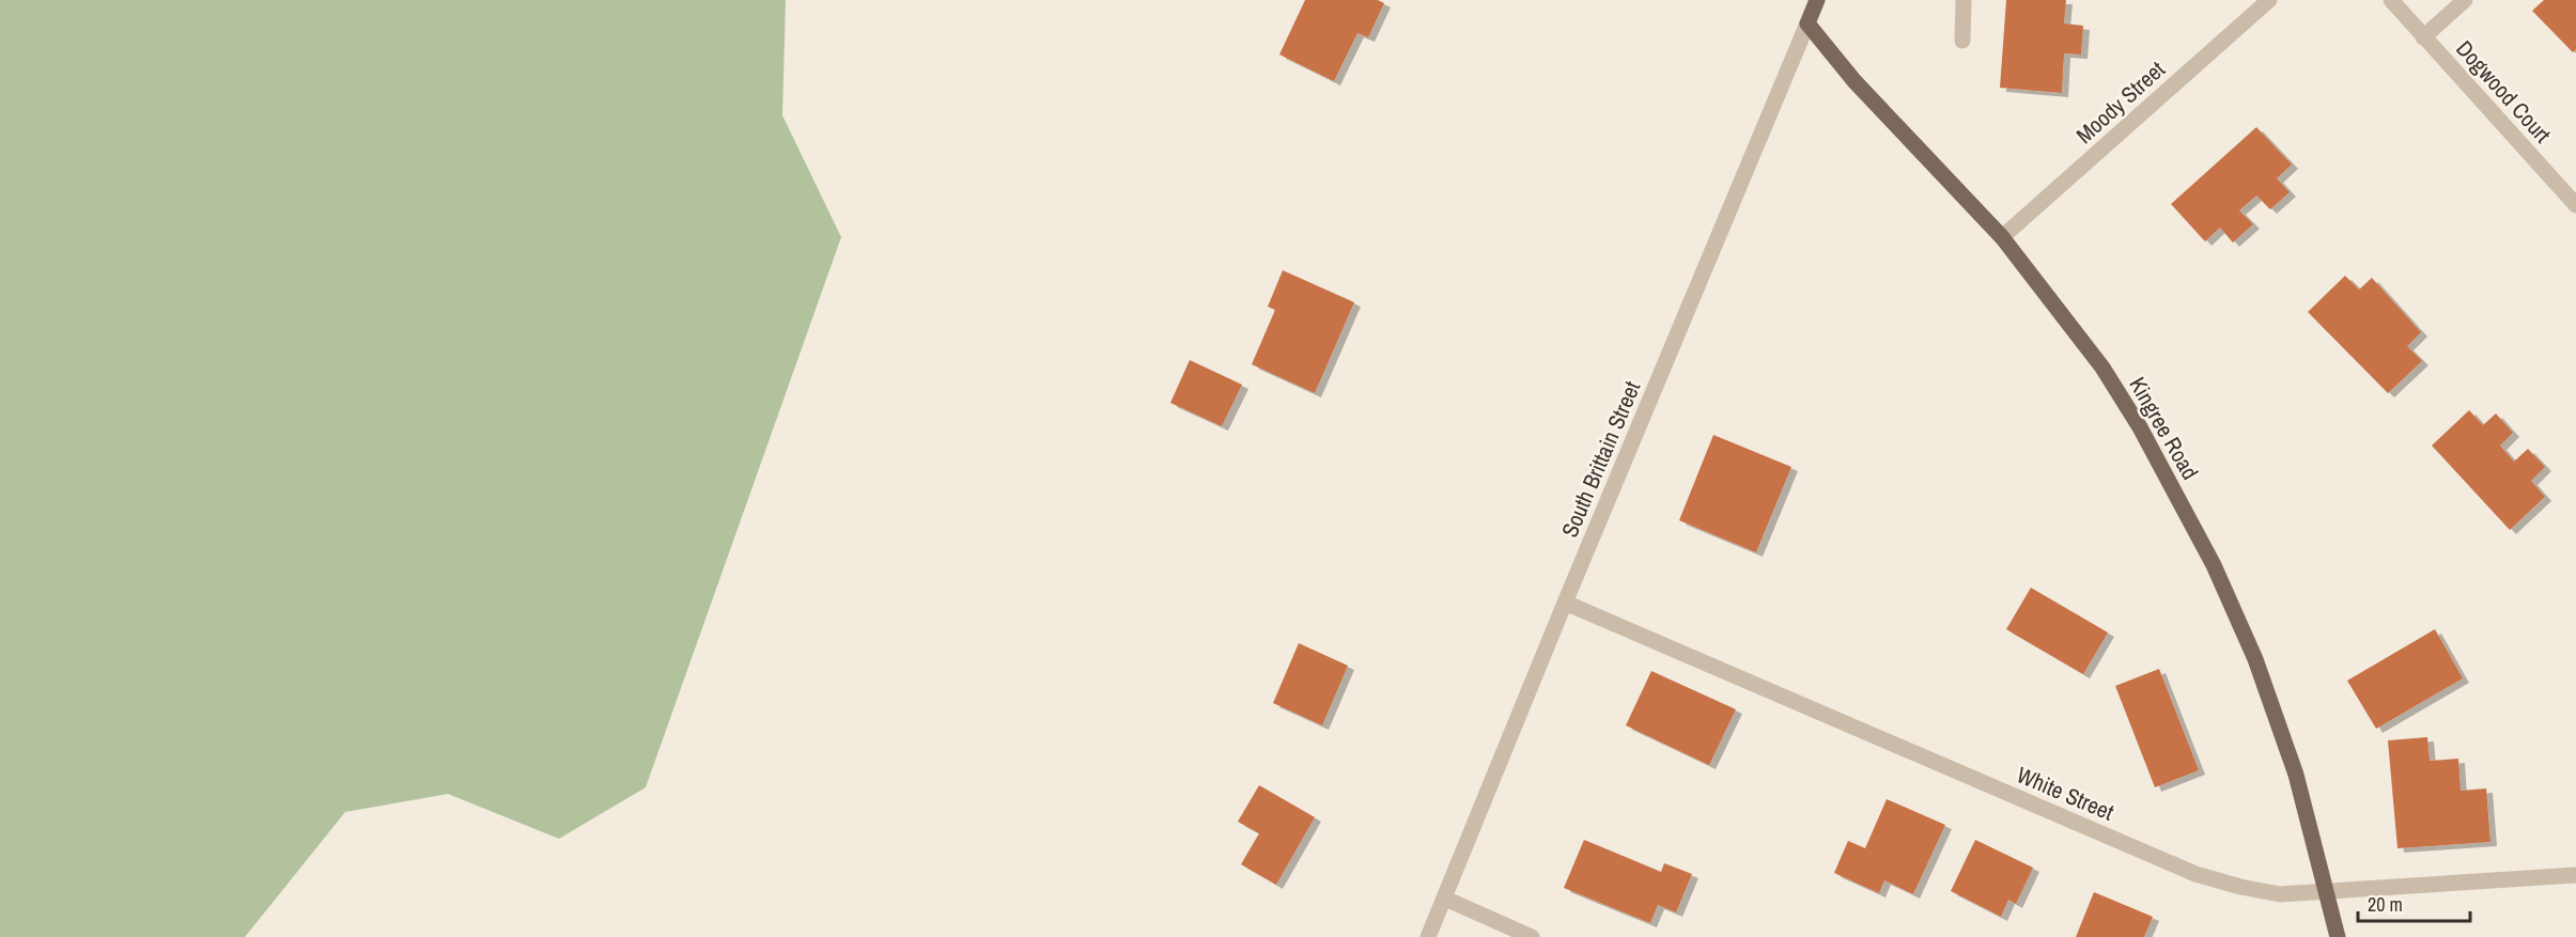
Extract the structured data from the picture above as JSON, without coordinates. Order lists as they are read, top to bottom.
{
  "streets": {
    "main road": ["Kingree Road", "South Brittain Street"],
    "street": ["Dogwood Court", "Moody Street", "White Street"]
  },
  "crossings": [
    ["Moody Street", "Kingree Road"],
    ["Kingree Road", "South Brittain Street"],
    ["Kingree Road", "White Street"],
    ["South Brittain Street", "White Street"]
  ],
  "scale_bar": "20 m"
}
